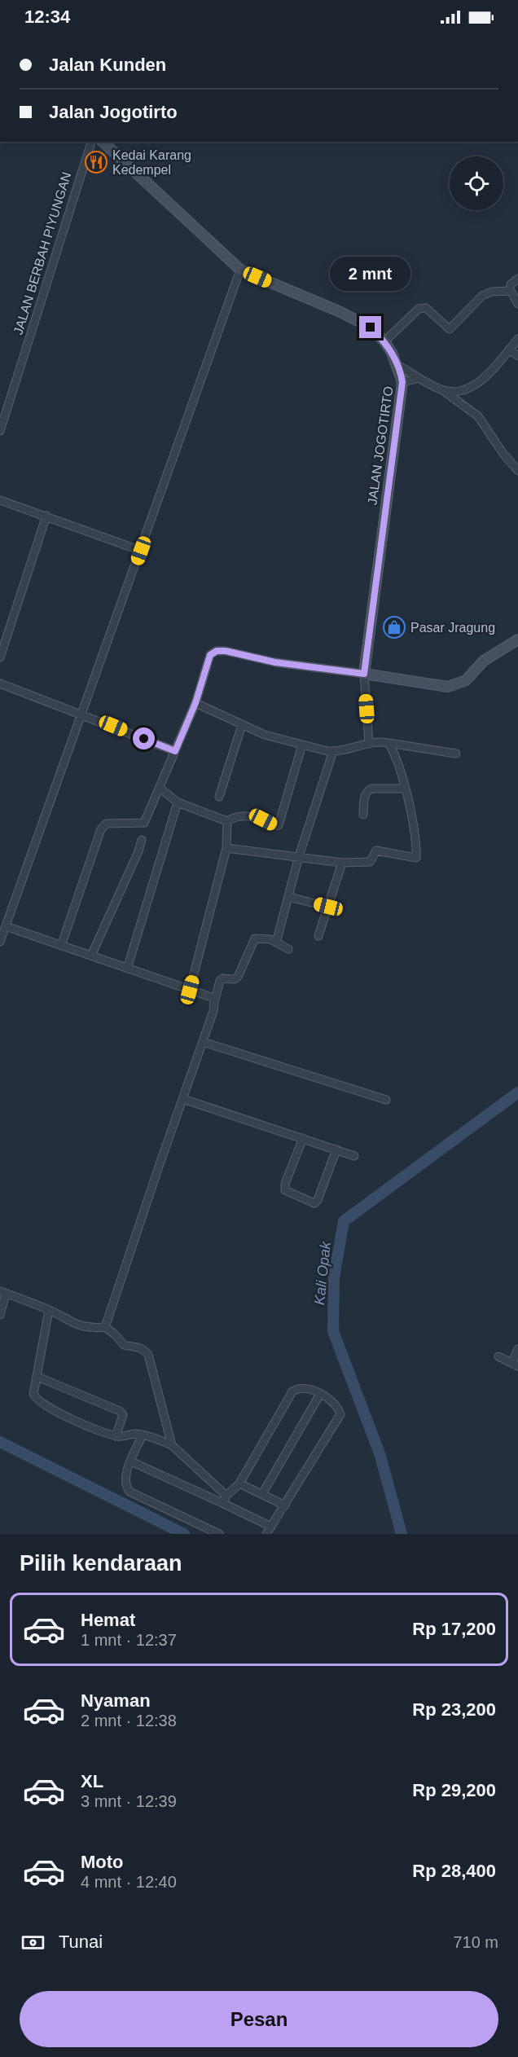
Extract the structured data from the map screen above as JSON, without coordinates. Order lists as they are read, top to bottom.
{
  "streets": {
    "street": ["JALAN BERBAH PIYUNGAN", "JALAN JOGOTIRTO"]
  },
  "water": ["Kali Opak"],
  "places": {
    "restaurant": ["Kedai Karang Kedempel"],
    "shop": ["Pasar Jragung"]
  },
  "page": {
    "status": "12:34",
    "banner": ["Jalan Kunden", "Jalan Jogotirto"],
    "bubble": "2 mnt",
    "heading": "Pilih kendaraan",
    "list": [
      {
        "name": "Hemat",
        "note": "1 mnt · 12:37",
        "value": "Rp 17,200"
      },
      {
        "name": "Nyaman",
        "note": "2 mnt · 12:38",
        "value": "Rp 23,200"
      },
      {
        "name": "XL",
        "note": "3 mnt · 12:39",
        "value": "Rp 29,200"
      },
      {
        "name": "Moto",
        "note": "4 mnt · 12:40",
        "value": "Rp 28,400"
      }
    ],
    "pay": ["Tunai", "710 m"],
    "buttons": "Pesan"
  }
}
